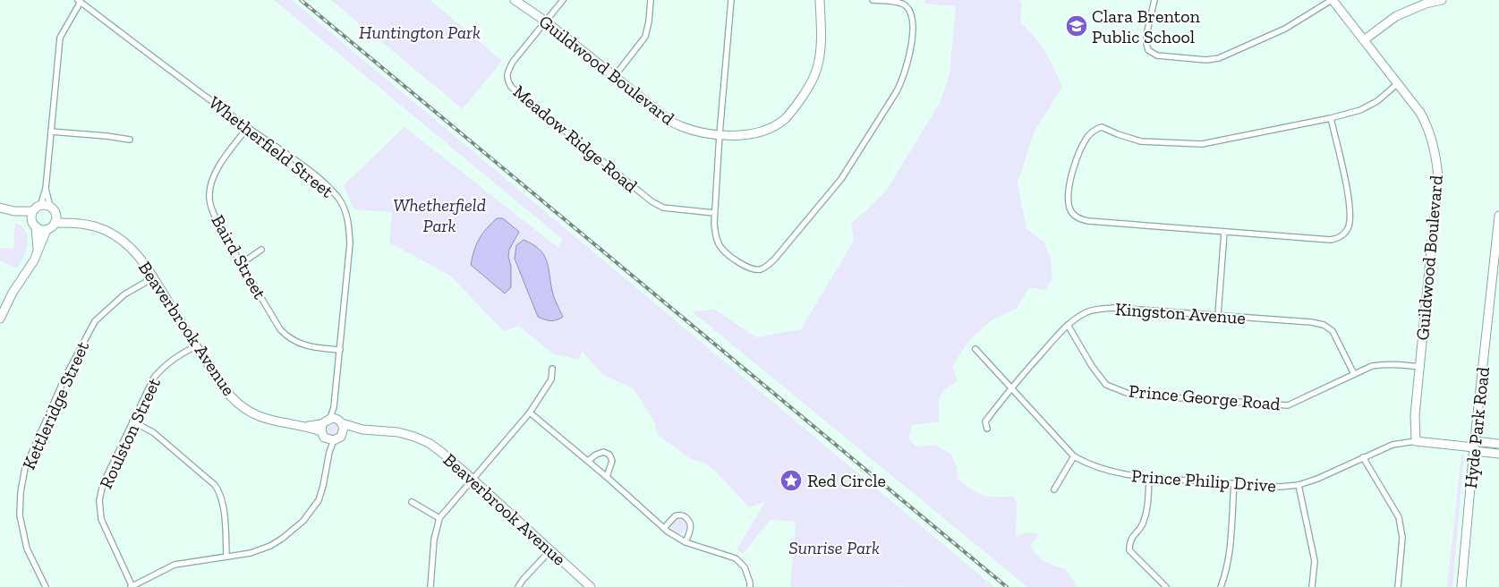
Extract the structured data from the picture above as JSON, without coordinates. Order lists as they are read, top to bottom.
{
  "streets": {
    "street": [
      "Guildwood Boulevard",
      "Meadow Ridge Road",
      "Whetherfield Street",
      "Baird Street",
      "Kingston Avenue",
      "Beaverbrook Avenue",
      "Prince George Road",
      "Kettleridge Street",
      "Hyde Park Road",
      "Roulston Street",
      "Prince Philip Drive"
    ]
  },
  "crossings": [
    ["Guildwood Boulevard", "Meadow Ridge Road"],
    ["Guildwood Boulevard", "Prince George Road"],
    ["Guildwood Boulevard", "Prince Philip Drive"],
    ["Whetherfield Street", "Baird Street"],
    ["Whetherfield Street", "Beaverbrook Avenue"],
    ["Kingston Avenue", "Prince George Road"],
    ["Kingston Avenue", "Prince Philip Drive"],
    ["Beaverbrook Avenue", "Kettleridge Street"],
    ["Beaverbrook Avenue", "Roulston Street"],
    ["Hyde Park Road", "Prince Philip Drive"]
  ],
  "parks": ["Huntington Park", "Whetherfield Park", "Sunrise Park"],
  "places": {
    "school or university": ["Clara Brenton Public School"],
    "place": ["Red Circle"]
  }
}
